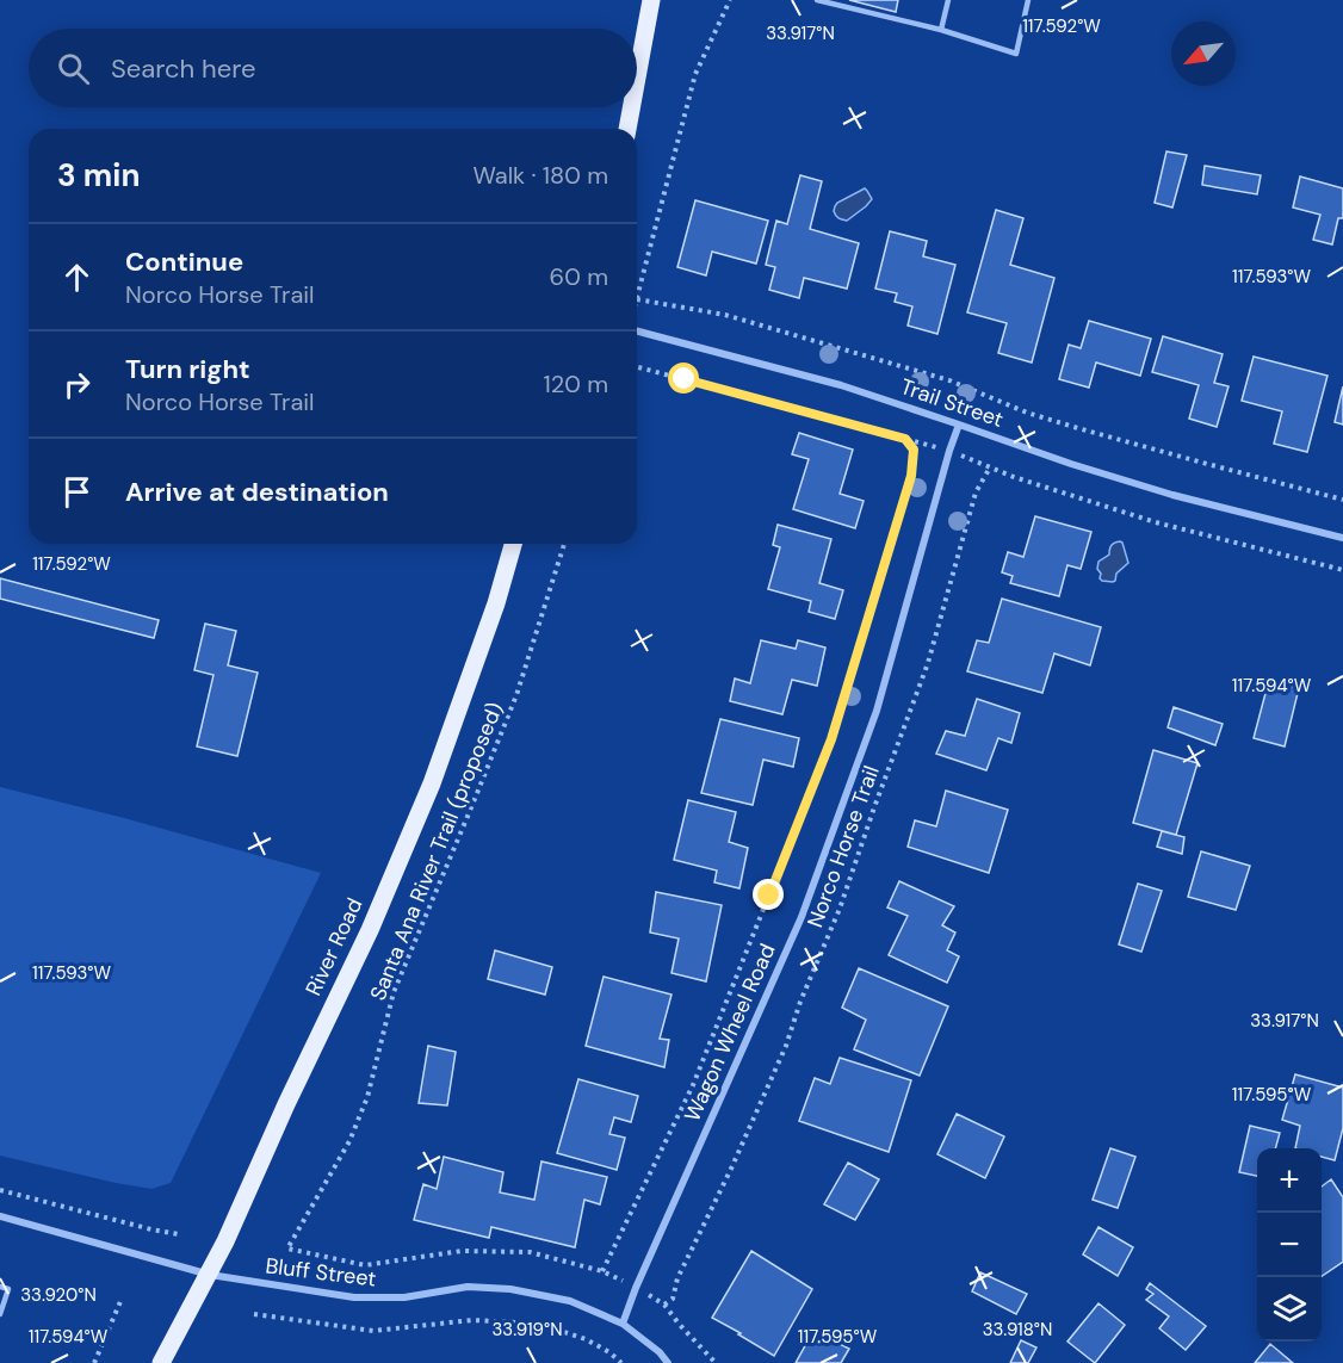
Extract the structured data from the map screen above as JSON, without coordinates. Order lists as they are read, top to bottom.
{
  "streets": {
    "main road": ["River Road"],
    "street": ["Trail Street", "Wagon Wheel Road", "Bluff Street"],
    "path": ["Norco Horse Trail", "Santa Ana River Trail (proposed)"]
  },
  "crossings": [
    ["Trail Street", "Wagon Wheel Road"],
    ["River Road", "Bluff Street"],
    ["Wagon Wheel Road", "Bluff Street"]
  ],
  "north": "bottom left",
  "page": {
    "search": "Search here",
    "heading": ["3 min", "Walk · 180 m"],
    "list": [
      ["Continue", "Norco Horse Trail", "60 m"],
      ["Turn right", "Norco Horse Trail", "120 m"],
      "Arrive at destination"
    ],
    "map_buttons": ["+", "−"]
  },
  "coordinates": [
    "117.592°W",
    "33.917°N",
    "117.593°W",
    "117.594°W",
    "117.595°W",
    "33.920°N",
    "33.919°N",
    "33.918°N"
  ]
}
